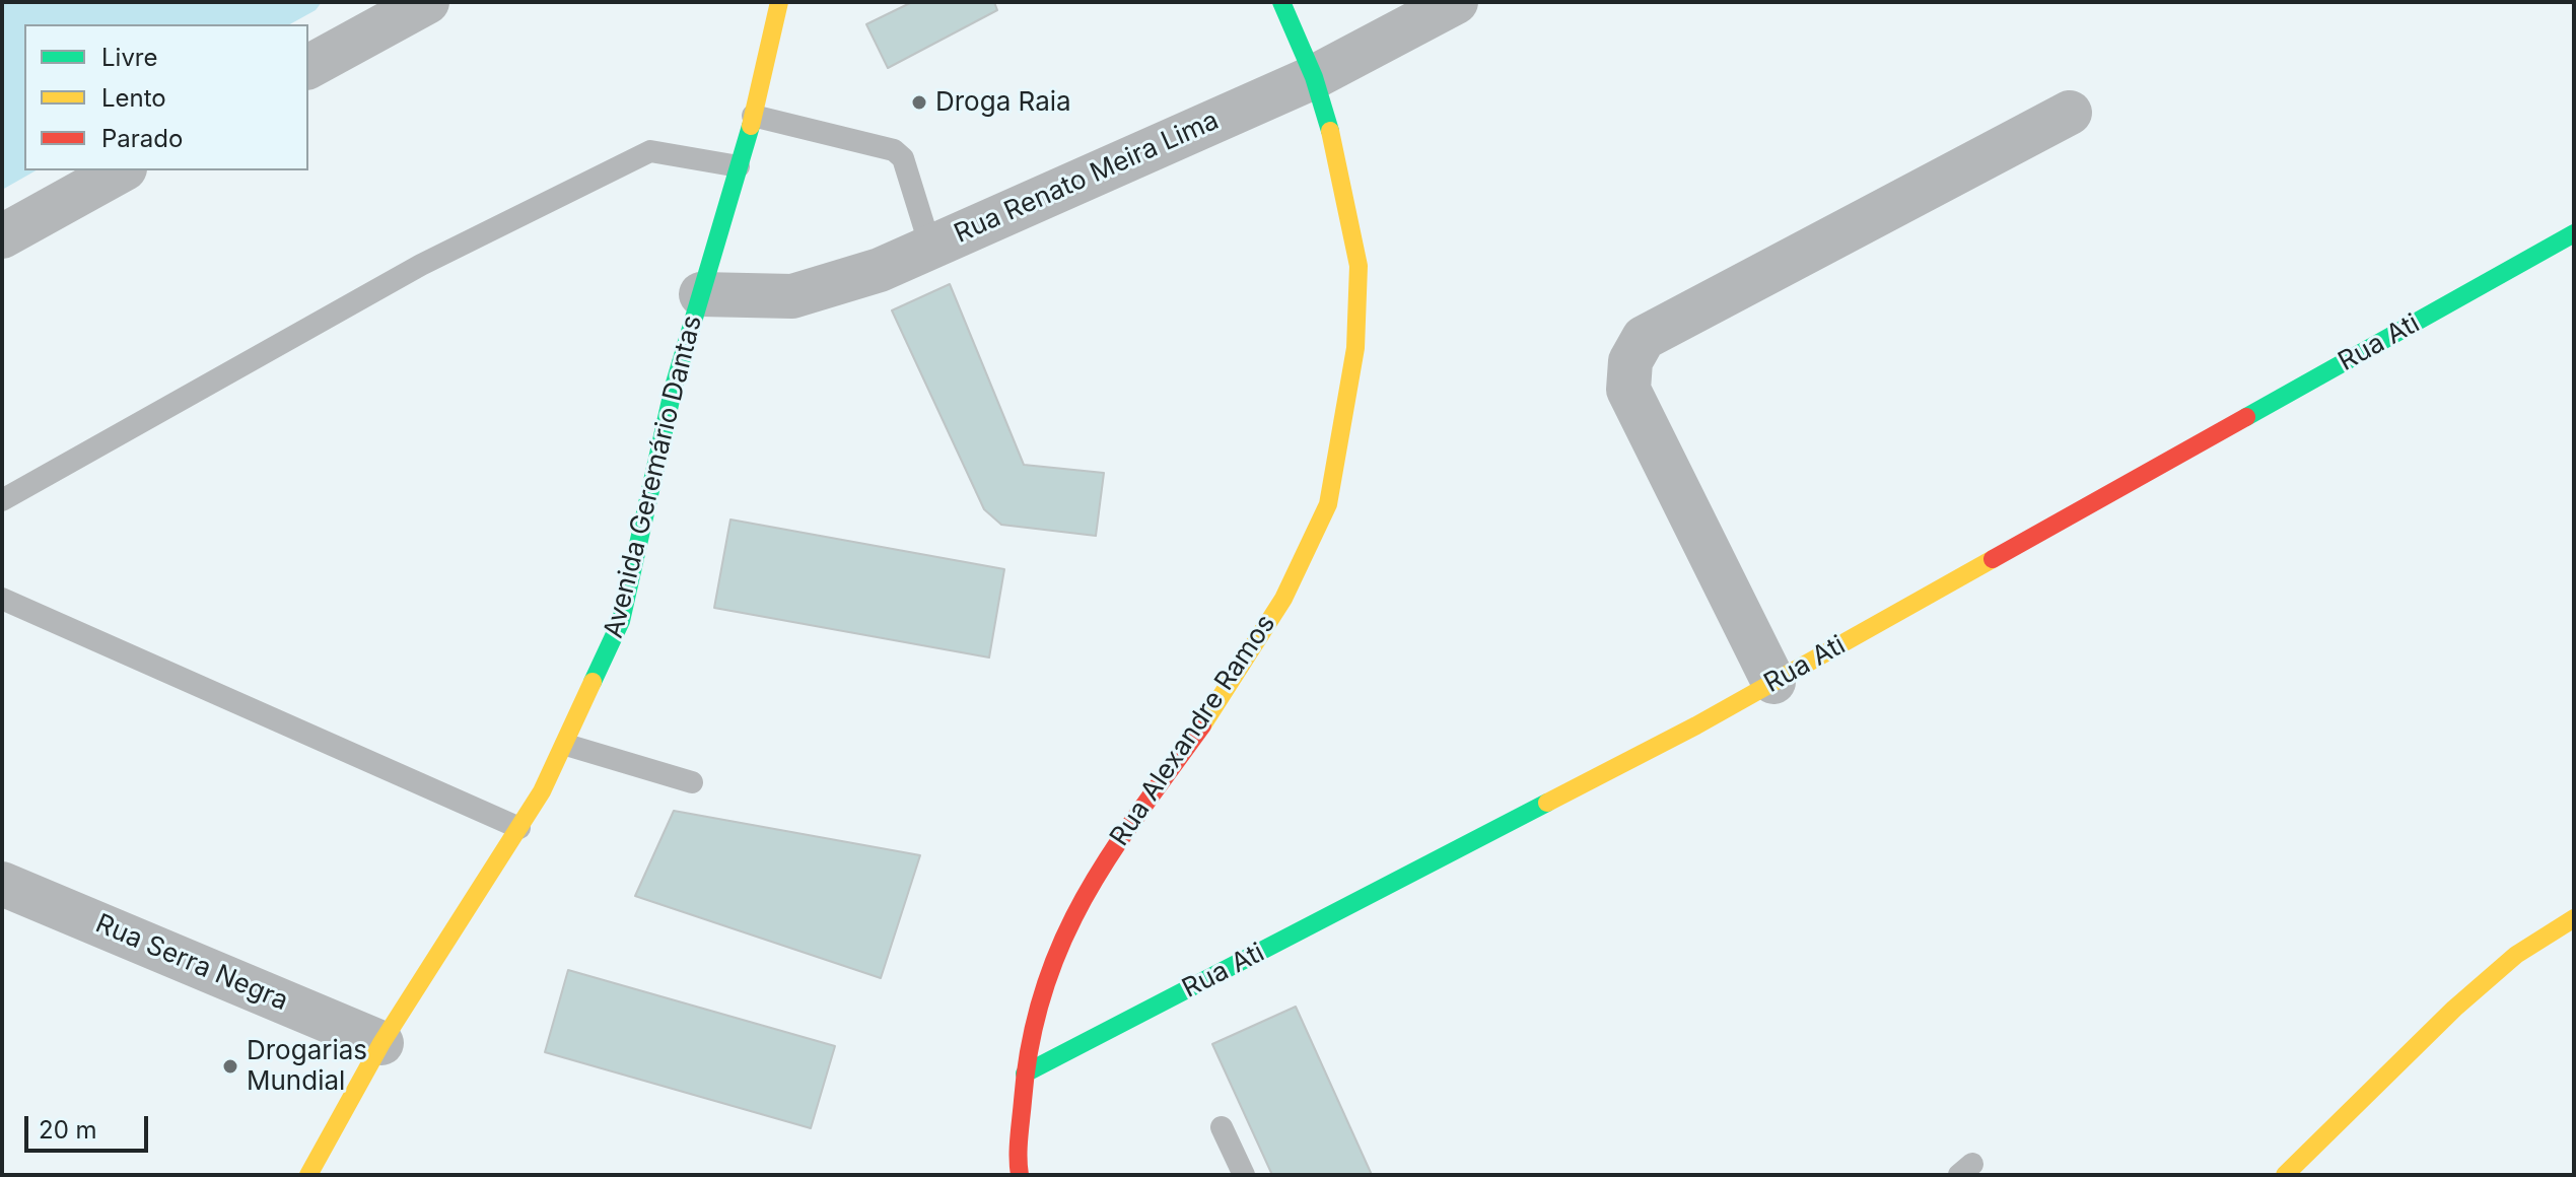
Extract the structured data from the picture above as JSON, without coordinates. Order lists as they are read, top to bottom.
{
  "streets": {
    "street": [
      "Rua Renato Meira Lima",
      "Rua Ati",
      "Avenida Geremário Dantas",
      "Rua Alexandre Ramos",
      "Rua Serra Negra"
    ]
  },
  "crossings": [
    ["Rua Renato Meira Lima", "Avenida Geremário Dantas"],
    ["Rua Renato Meira Lima", "Rua Alexandre Ramos"],
    ["Rua Ati", "Rua Alexandre Ramos"],
    ["Avenida Geremário Dantas", "Rua Serra Negra"]
  ],
  "places": ["Droga Raia", "Drogarias Mundial"],
  "legend": ["Livre", "Lento", "Parado"],
  "scale_bar": "20 m"
}
